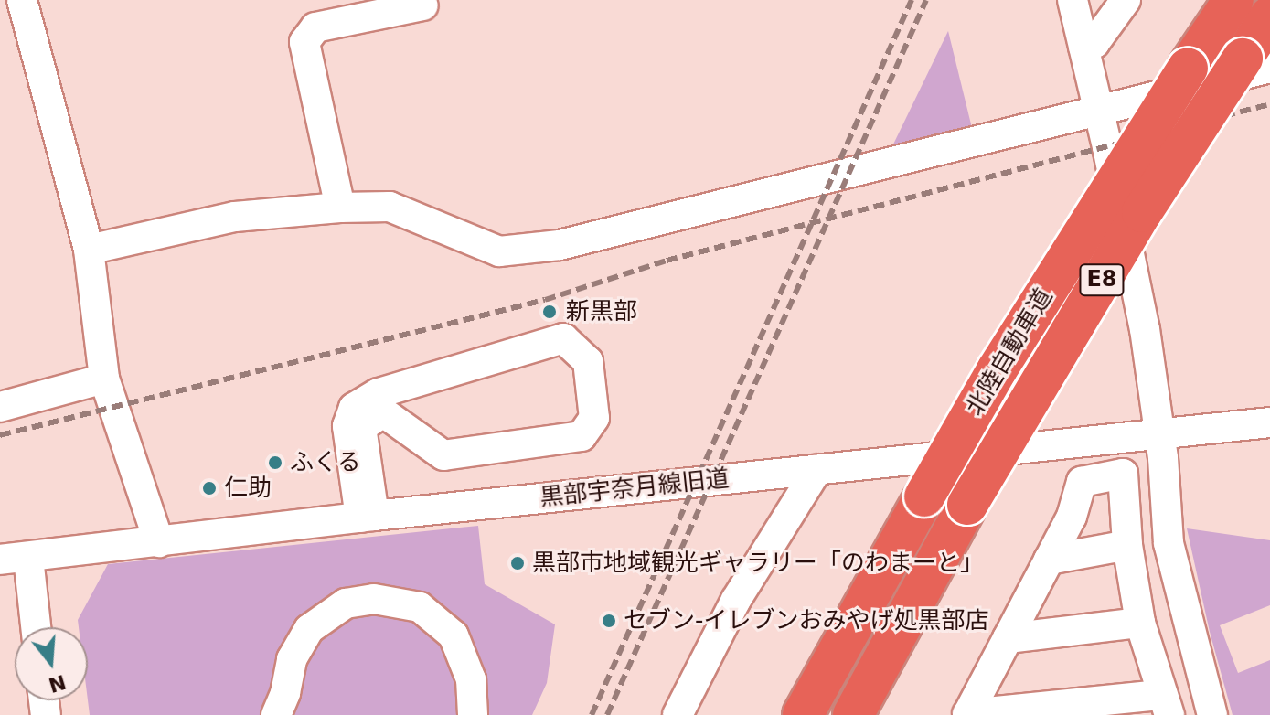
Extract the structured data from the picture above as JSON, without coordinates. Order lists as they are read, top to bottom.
{
  "streets": {
    "highway": ["E8", "北陸自動車道"],
    "street": ["黒部宇奈月線旧道"]
  },
  "places": [
    "新黒部",
    "ふくる",
    "仁助",
    "黒部市地域観光ギャラリー「のわまーと」",
    "セブン-イレブンおみやげ処黒部店"
  ],
  "north": "bottom"
}
